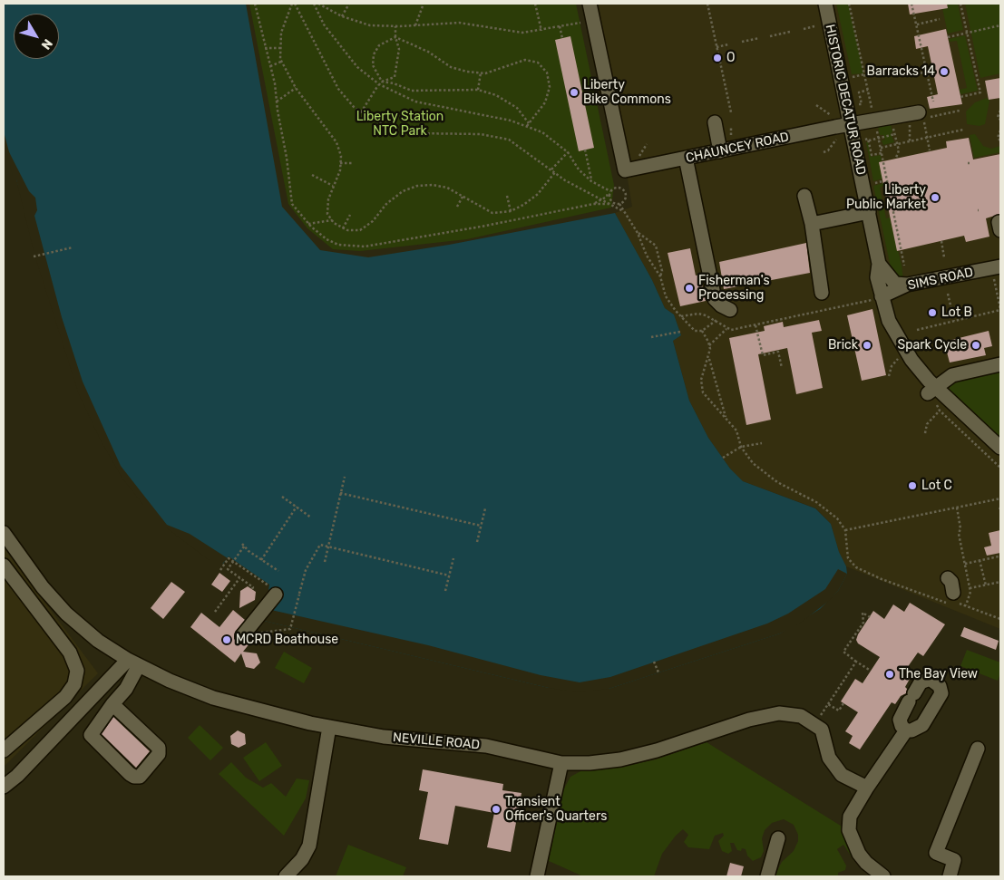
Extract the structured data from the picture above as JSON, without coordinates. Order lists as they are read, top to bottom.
{
  "streets": {
    "street": [
      "HISTORIC DECATUR ROAD",
      "CHAUNCEY ROAD",
      "SIMS ROAD",
      "NEVILLE ROAD"
    ]
  },
  "crossings": [
    ["HISTORIC DECATUR ROAD", "CHAUNCEY ROAD"],
    ["HISTORIC DECATUR ROAD", "SIMS ROAD"]
  ],
  "parks": ["Liberty Station NTC Park"],
  "places": [
    "O",
    "Barracks 14",
    "Liberty Bike Commons",
    "Liberty Public Market",
    "Fisherman's Processing",
    "Lot B",
    "Brick",
    "Spark Cycle",
    "Lot C",
    "MCRD Boathouse",
    "The Bay View",
    "Transient Officer's Quarters"
  ],
  "north": "bottom right"
}
